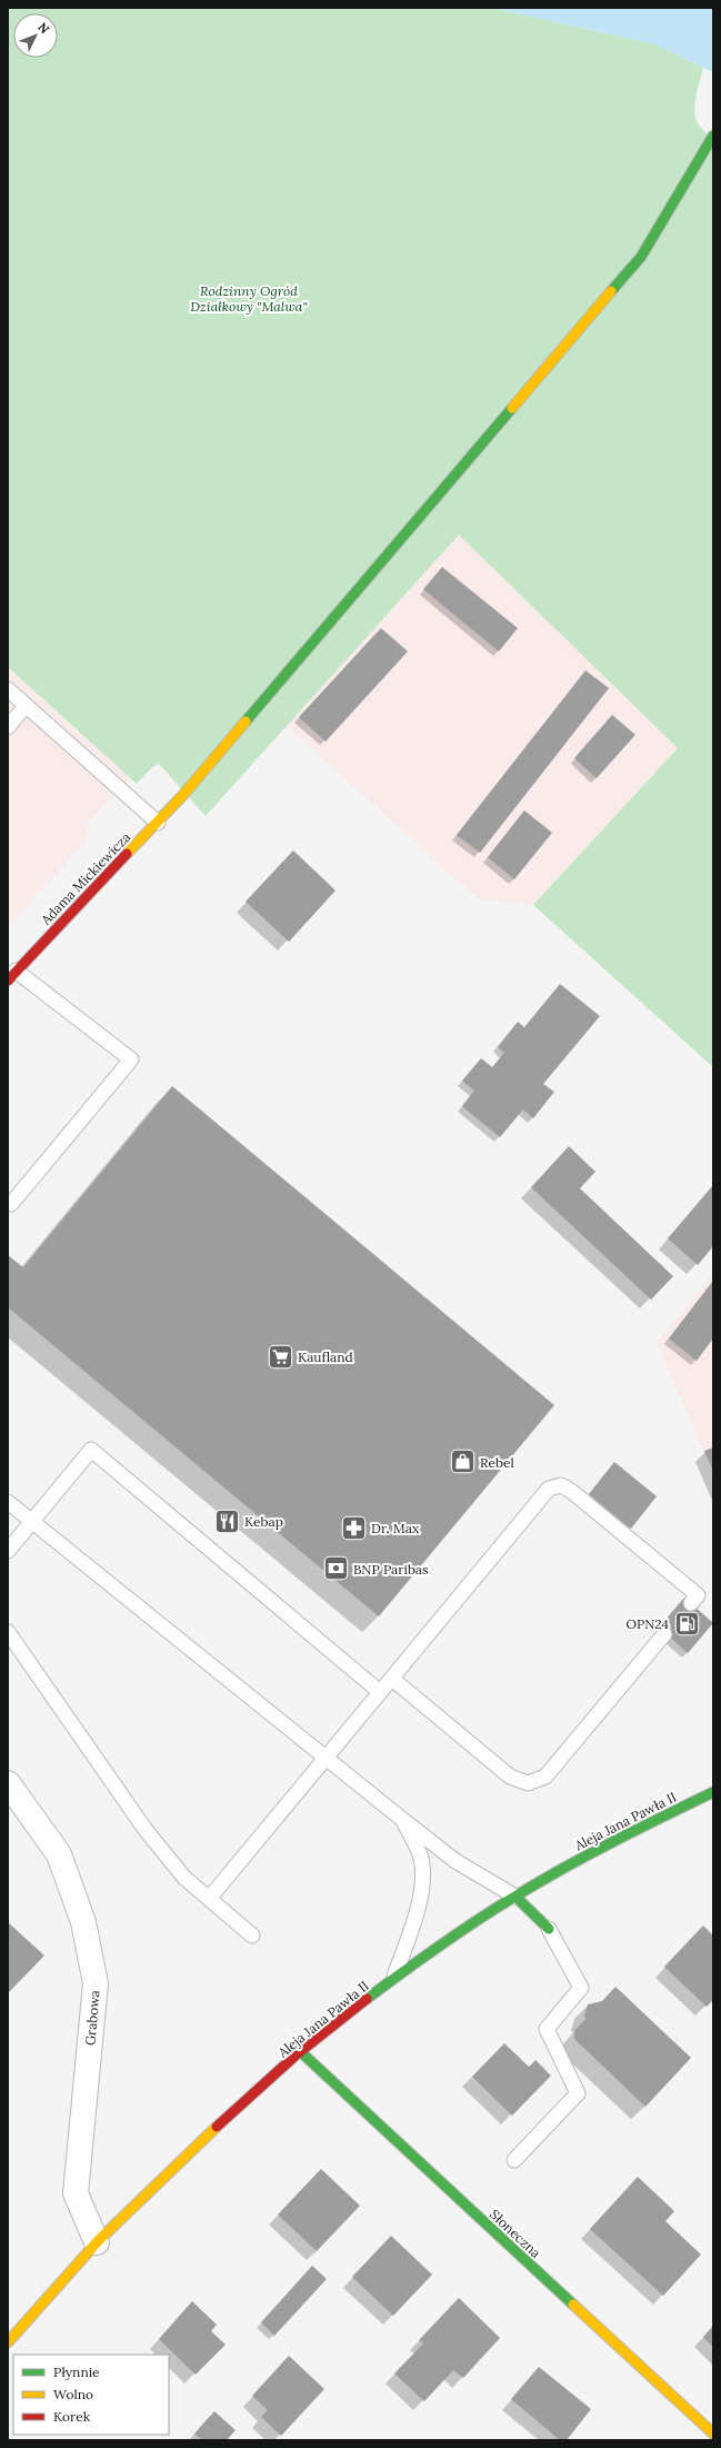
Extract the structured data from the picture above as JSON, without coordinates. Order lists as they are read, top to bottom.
{
  "streets": {
    "street": [
      "Adama Mickiewicza",
      "Aleja Jana Pawła II",
      "Grabowa",
      "Słoneczna"
    ]
  },
  "crossings": [
    ["Aleja Jana Pawła II", "Grabowa"],
    ["Aleja Jana Pawła II", "Słoneczna"]
  ],
  "parks": ["Rodzinny Ogród Działkowy \"Malwa\""],
  "places": {
    "supermarket": ["Kaufland"],
    "shop": ["Rebel"],
    "restaurant": ["Kebap"],
    "pharmacy": ["Dr. Max"],
    "bank": ["BNP Paribas"],
    "fuel station": ["OPN24"]
  },
  "legend": ["Płynnie", "Wolno", "Korek"],
  "north": "top right"
}
